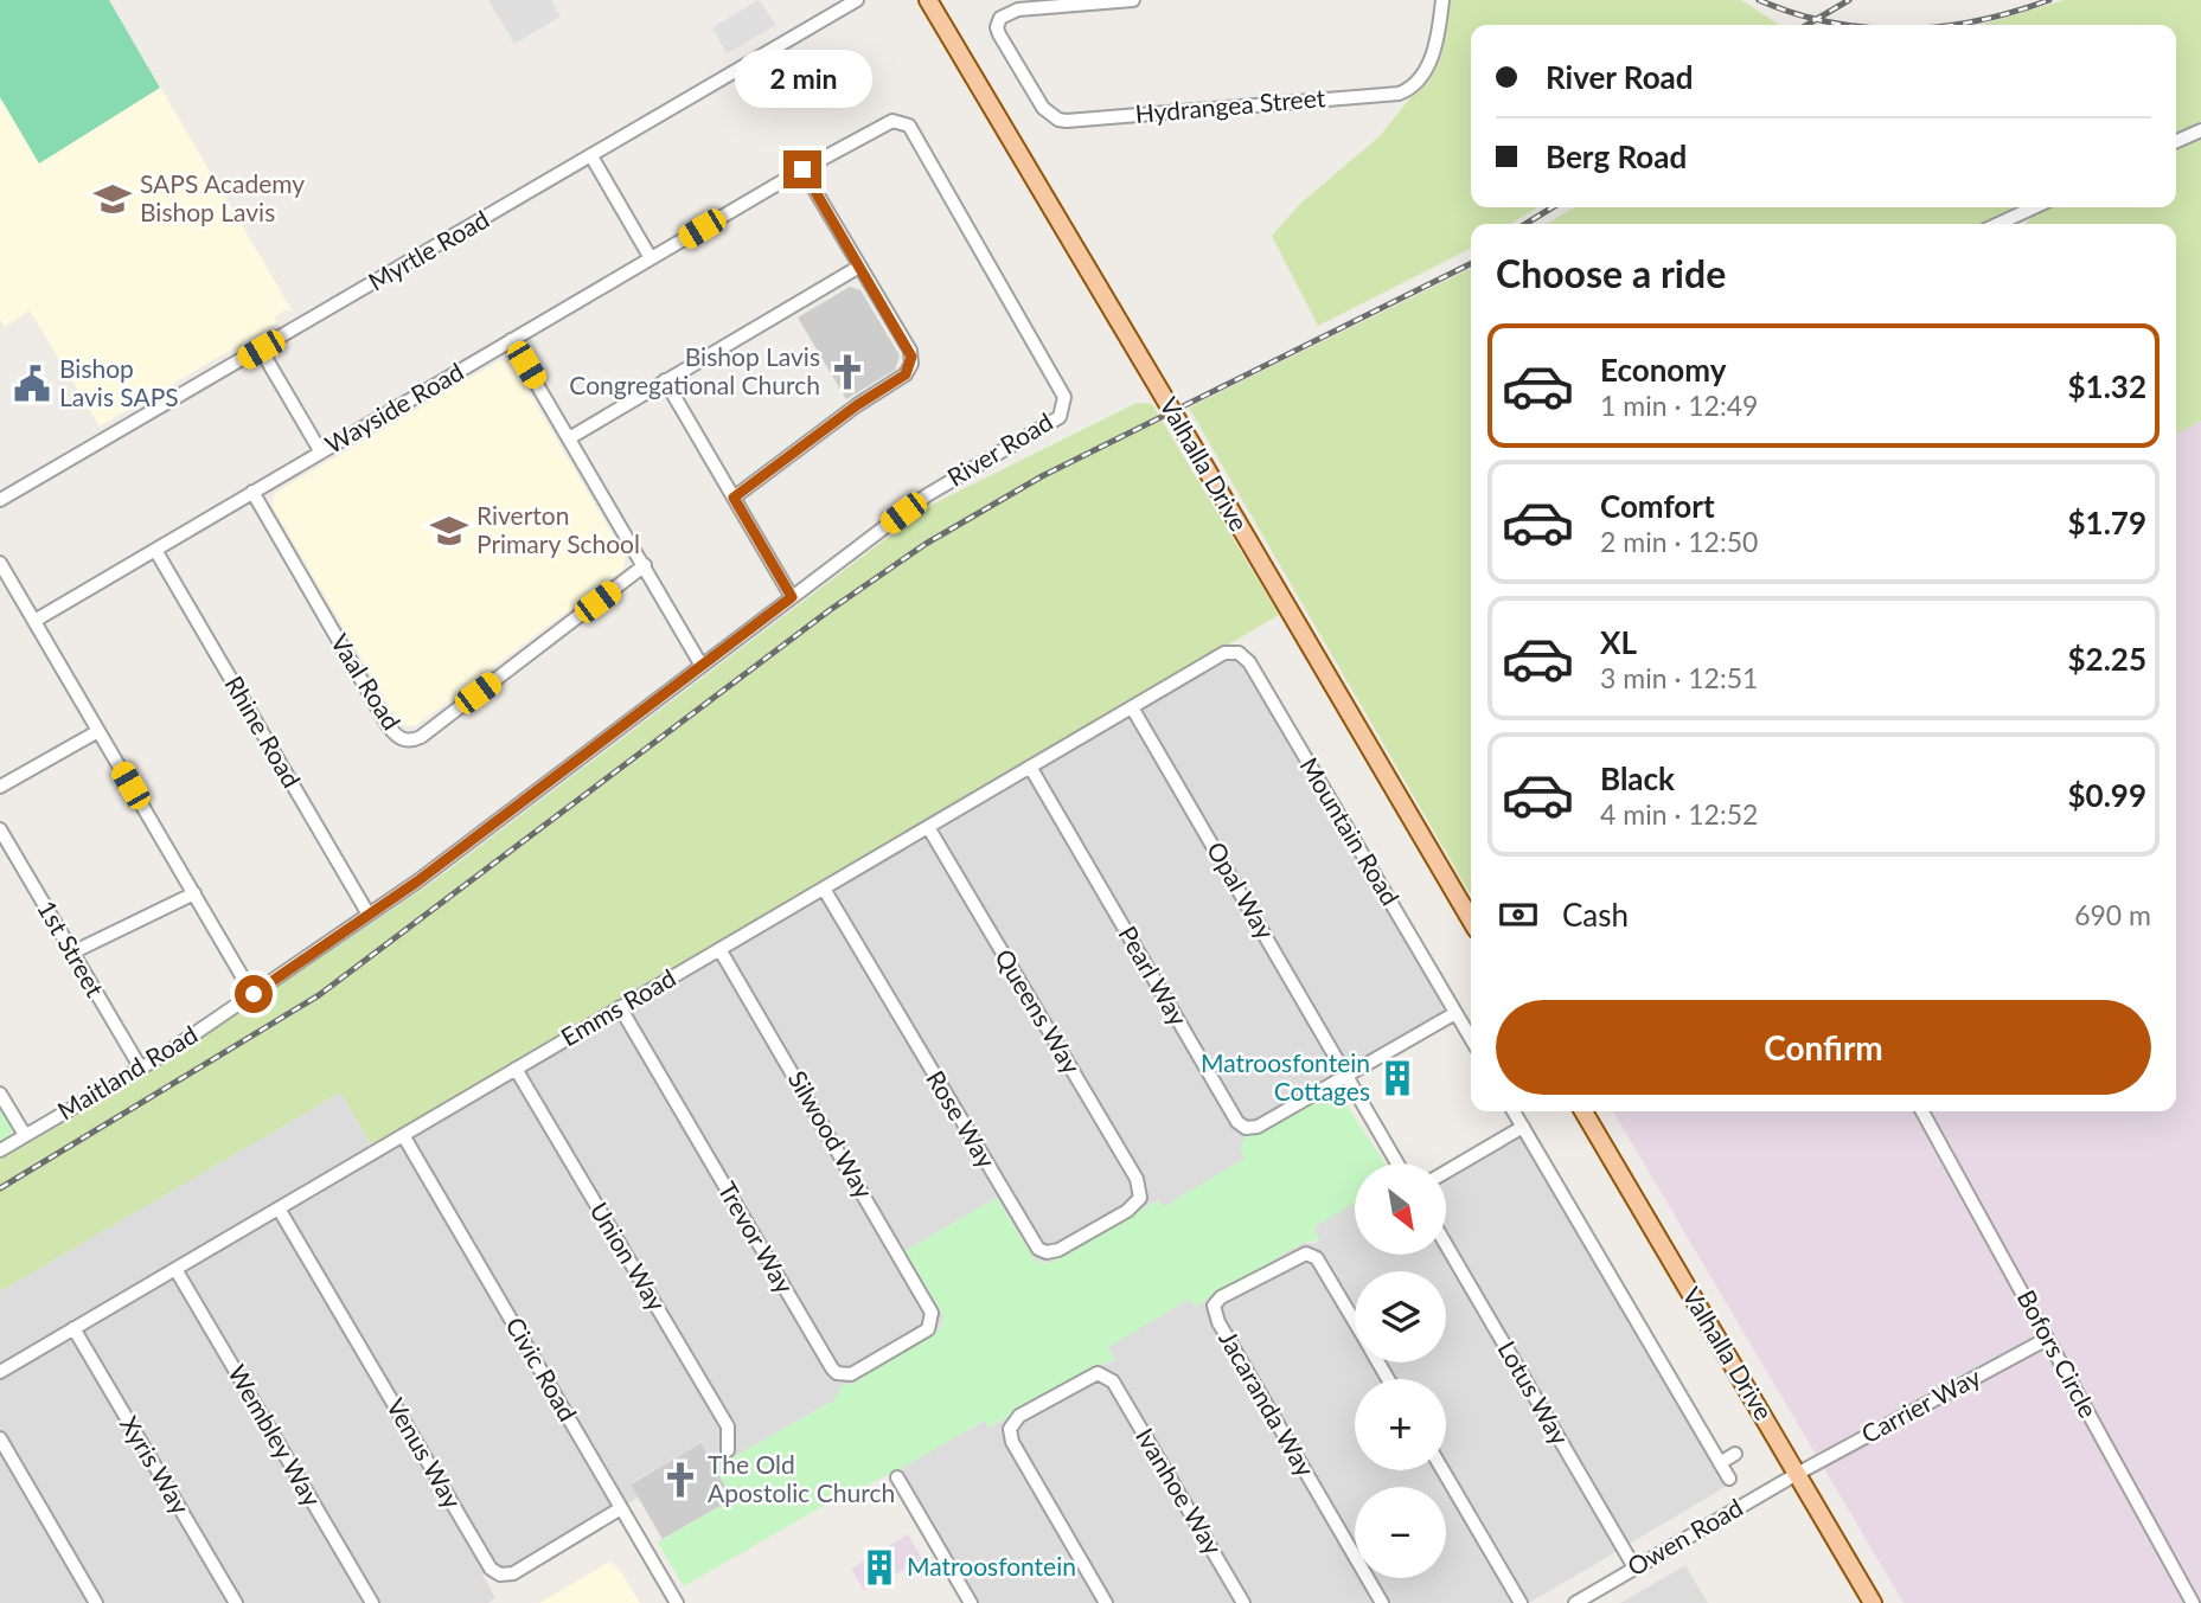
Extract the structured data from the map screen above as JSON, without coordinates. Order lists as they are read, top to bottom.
{
  "streets": {
    "main road": ["Valhalla Drive"],
    "street": [
      "Hydrangea Street",
      "Myrtle Road",
      "Wayside Road",
      "River Road",
      "Vaal Road",
      "Rhine Road",
      "Mountain Road",
      "Opal Way",
      "1st Street",
      "Pearl Way",
      "Emms Road",
      "Queens Way",
      "Maitland Road",
      "Rose Way",
      "Silwood Way",
      "Trevor Way",
      "Union Way",
      "Bofors Circle",
      "Civic Road",
      "Lotus Way",
      "Jacaranda Way",
      "Carrier Way",
      "Wembley Way",
      "Venus Way",
      "Xyris Way",
      "Ivanhoe Way",
      "Owen Road"
    ]
  },
  "crossings": [
    ["Wayside Road", "River Road"],
    ["Wayside Road", "Vaal Road"],
    ["Wayside Road", "Rhine Road"],
    ["River Road", "Rhine Road"],
    ["River Road", "Maitland Road"],
    ["Valhalla Drive", "Carrier Way"],
    ["Valhalla Drive", "Owen Road"],
    ["Mountain Road", "Emms Road"],
    ["Opal Way", "Pearl Way"],
    ["Opal Way", "Emms Road"],
    ["1st Street", "Maitland Road"],
    ["Pearl Way", "Emms Road"],
    ["Emms Road", "Queens Way"],
    ["Emms Road", "Rose Way"],
    ["Emms Road", "Silwood Way"],
    ["Emms Road", "Trevor Way"],
    ["Emms Road", "Union Way"],
    ["Emms Road", "Civic Road"],
    ["Emms Road", "Wembley Way"],
    ["Emms Road", "Venus Way"],
    ["Emms Road", "Xyris Way"],
    ["Queens Way", "Rose Way"],
    ["Silwood Way", "Trevor Way"],
    ["Bofors Circle", "Carrier Way"],
    ["Civic Road", "Venus Way"],
    ["Lotus Way", "Owen Road"],
    ["Carrier Way", "Owen Road"]
  ],
  "places": {
    "school or university": ["SAPS Academy Bishop Lavis", "Riverton Primary School"],
    "church": ["Bishop Lavis Congregational Church", "The Old Apostolic Church"],
    "public building": ["Bishop Lavis SAPS"],
    "building": ["Matroosfontein Cottages", "Matroosfontein"]
  },
  "north": "bottom right",
  "page": {
    "banner": ["River Road", "Berg Road"],
    "bubble": "2 min",
    "heading": "Choose a ride",
    "list": [
      {
        "name": "Economy",
        "note": "1 min · 12:49",
        "value": "$1.32"
      },
      {
        "name": "Comfort",
        "note": "2 min · 12:50",
        "value": "$1.79"
      },
      {
        "name": "XL",
        "note": "3 min · 12:51",
        "value": "$2.25"
      },
      {
        "name": "Black",
        "note": "4 min · 12:52",
        "value": "$0.99"
      }
    ],
    "pay": ["Cash", "690 m"],
    "buttons": "Confirm",
    "map_buttons": ["+", "−"]
  }
}
